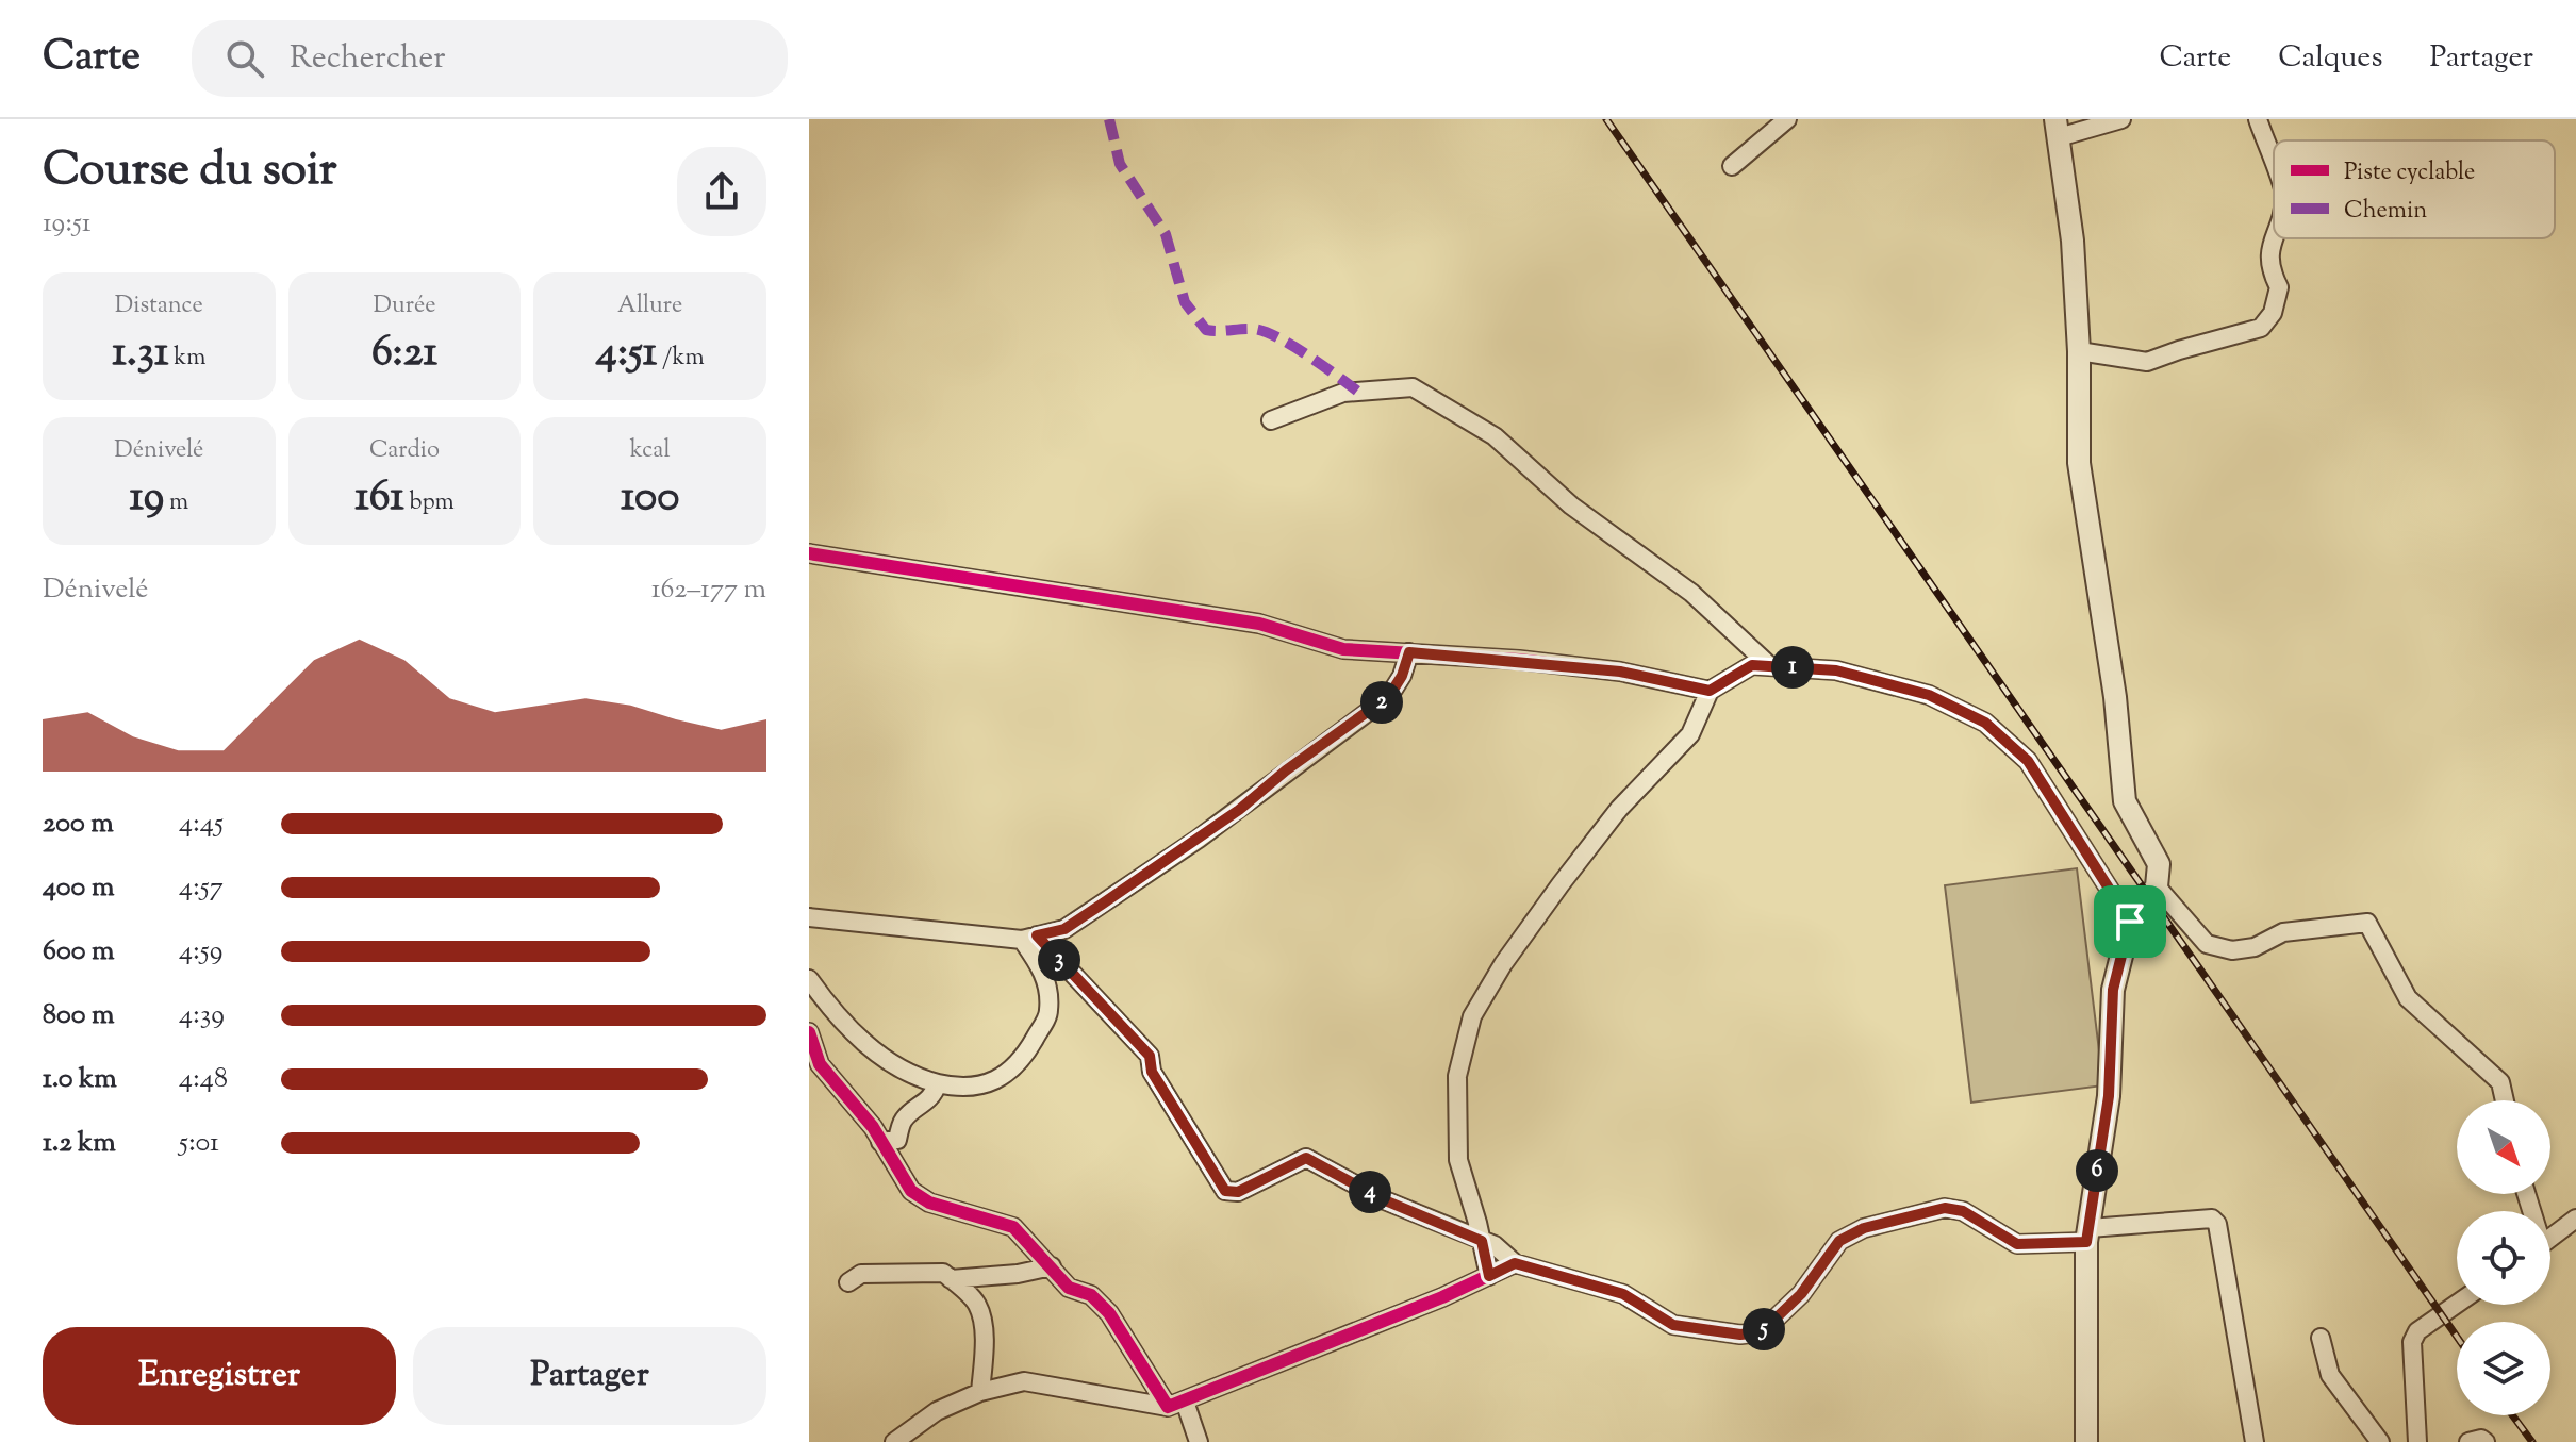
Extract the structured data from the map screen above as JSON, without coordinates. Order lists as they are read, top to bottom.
{
  "legend": ["Piste cyclable", "Chemin"],
  "north": "bottom right",
  "page": {
    "header": "Carte",
    "search": "Rechercher",
    "nav": ["Carte", "Calques", "Partager"],
    "heading": ["Course du soir", "19:51"],
    "stats": [
      ["Distance", "1.31 km"],
      ["Durée", "6:21"],
      ["Allure", "4:51 /km"],
      ["Dénivelé", "19 m"],
      ["Cardio", "161 bpm"],
      ["kcal", "100"]
    ],
    "chart": ["Dénivelé", "162–177 m"],
    "pins": [
      "1",
      "2",
      "3",
      "6",
      "4",
      "5"
    ],
    "list": [
      {
        "name": "200 m",
        "note": "4:45"
      },
      {
        "name": "400 m",
        "note": "4:57"
      },
      {
        "name": "600 m",
        "note": "4:59"
      },
      {
        "name": "800 m",
        "note": "4:39"
      },
      {
        "name": "1.0 km",
        "note": "4:48"
      },
      {
        "name": "1.2 km",
        "note": "5:01"
      }
    ],
    "buttons": ["Enregistrer", "Partager"]
  }
}
